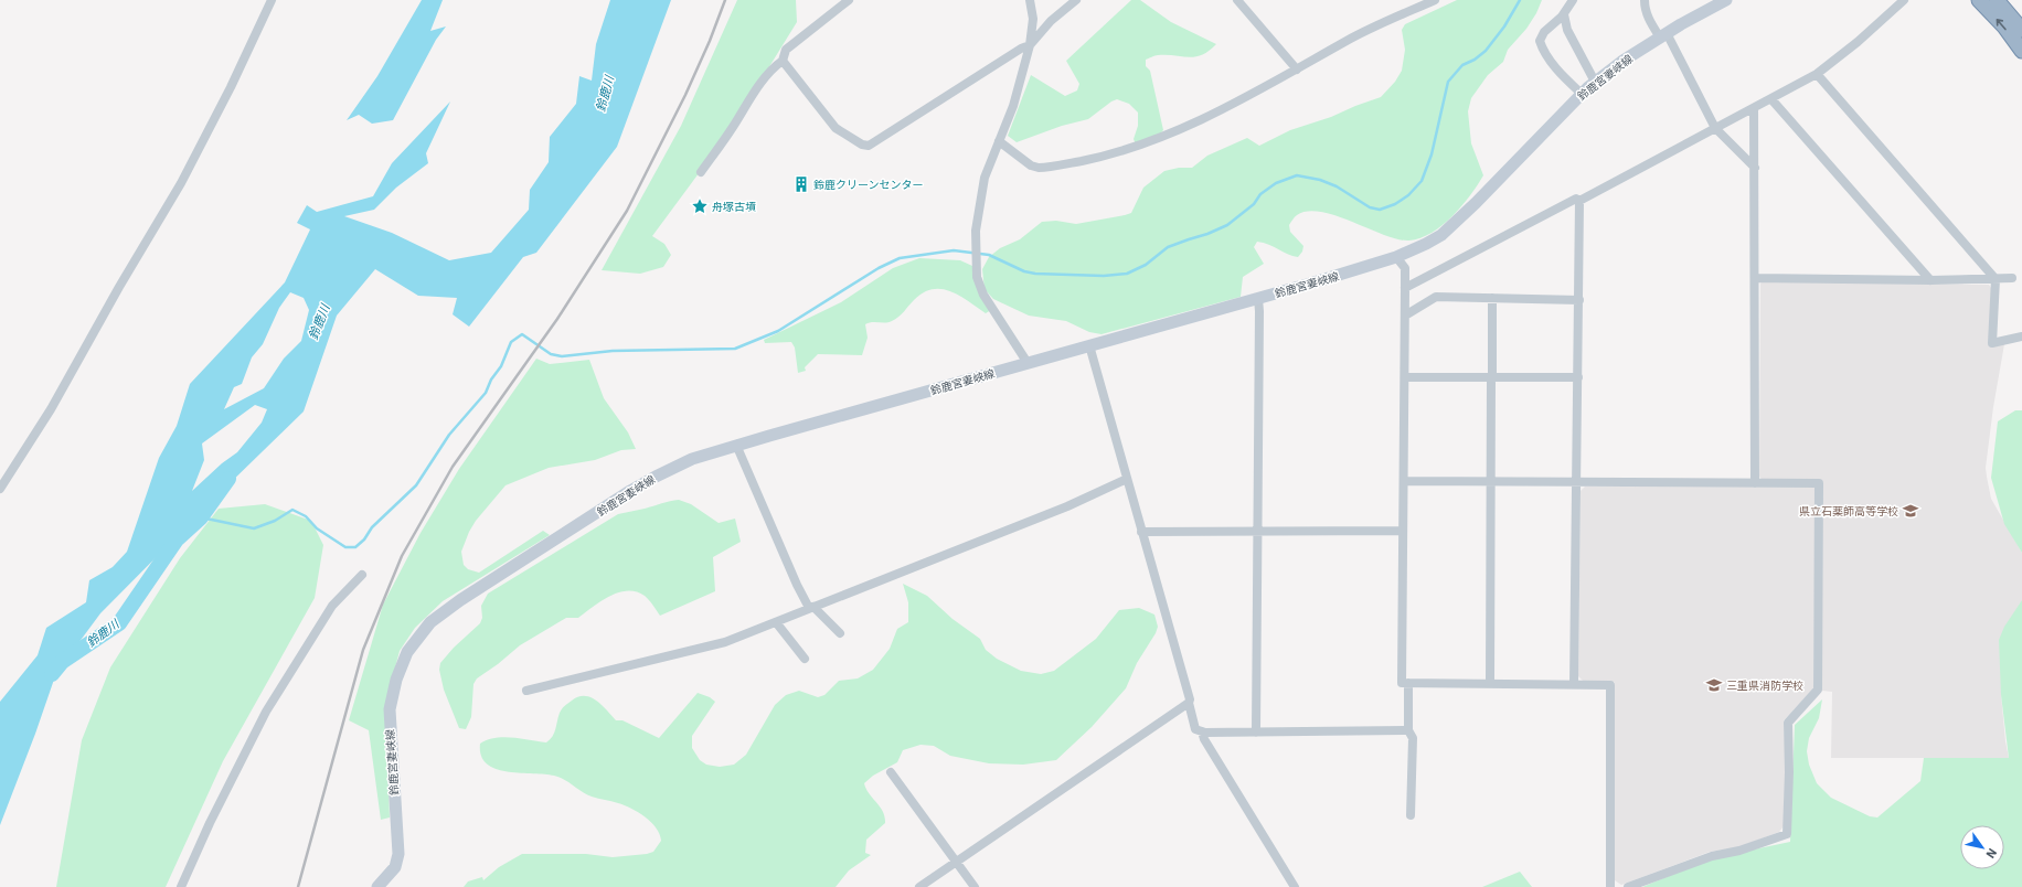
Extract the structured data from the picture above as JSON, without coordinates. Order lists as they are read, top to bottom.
{
  "streets": {
    "main road": ["鈴鹿宮妻峡線"]
  },
  "water": ["鈴鹿川"],
  "places": {
    "building": ["鈴鹿クリーンセンター"],
    "place": ["舟塚古墳"],
    "school or university": ["県立石薬師高等学校", "三重県消防学校"]
  },
  "north": "bottom right"
}
